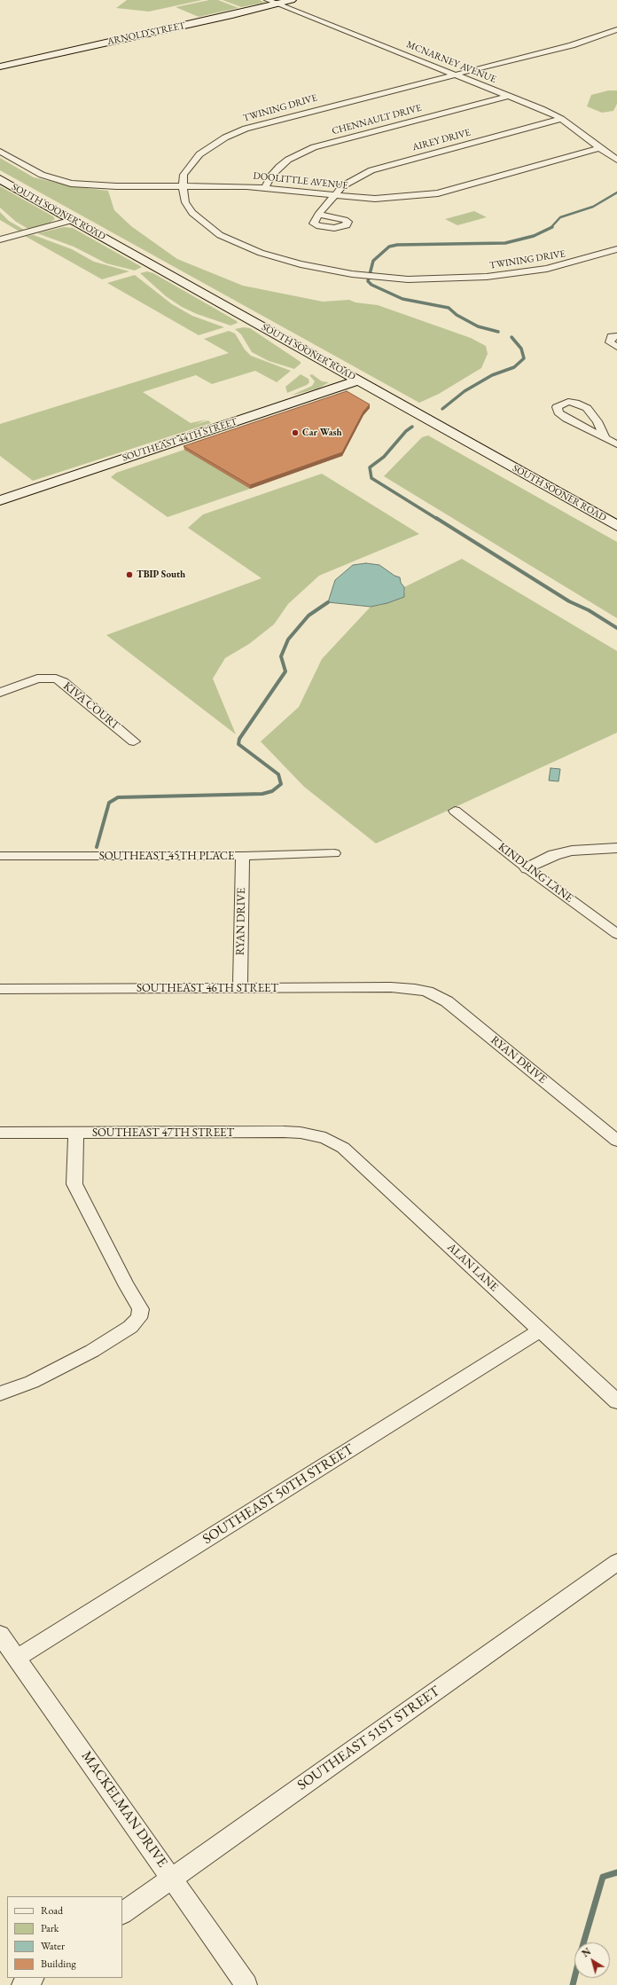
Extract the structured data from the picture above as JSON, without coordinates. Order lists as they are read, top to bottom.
{
  "streets": {
    "main road": ["ARNOLD STREET", "SOUTH SOONER ROAD", "SOUTHEAST 44TH STREET"],
    "street": [
      "MCNARNEY AVENUE",
      "TWINING DRIVE",
      "CHENNAULT DRIVE",
      "AIREY DRIVE",
      "DOOLITTLE AVENUE",
      "KIVA COURT",
      "SOUTHEAST 45TH PLACE",
      "KINDLING LANE",
      "RYAN DRIVE",
      "SOUTHEAST 46TH STREET",
      "SOUTHEAST 47TH STREET",
      "ALAN LANE",
      "SOUTHEAST 50TH STREET",
      "SOUTHEAST 51ST STREET",
      "MACKELMAN DRIVE"
    ]
  },
  "crossings": [
    ["ARNOLD STREET", "MCNARNEY AVENUE"],
    ["MCNARNEY AVENUE", "TWINING DRIVE"],
    ["MCNARNEY AVENUE", "CHENNAULT DRIVE"],
    ["MCNARNEY AVENUE", "AIREY DRIVE"],
    ["MCNARNEY AVENUE", "DOOLITTLE AVENUE"],
    ["TWINING DRIVE", "DOOLITTLE AVENUE"],
    ["CHENNAULT DRIVE", "DOOLITTLE AVENUE"],
    ["AIREY DRIVE", "DOOLITTLE AVENUE"],
    ["SOUTH SOONER ROAD", "SOUTHEAST 44TH STREET"],
    ["SOUTHEAST 45TH PLACE", "RYAN DRIVE"],
    ["RYAN DRIVE", "SOUTHEAST 46TH STREET"],
    ["SOUTHEAST 47TH STREET", "ALAN LANE"],
    ["ALAN LANE", "SOUTHEAST 50TH STREET"],
    ["SOUTHEAST 50TH STREET", "MACKELMAN DRIVE"],
    ["SOUTHEAST 51ST STREET", "MACKELMAN DRIVE"]
  ],
  "places": ["Car Wash", "TBIP South"],
  "legend": [
    "Road",
    "Park",
    "Water",
    "Building"
  ],
  "north": "top left"
}
